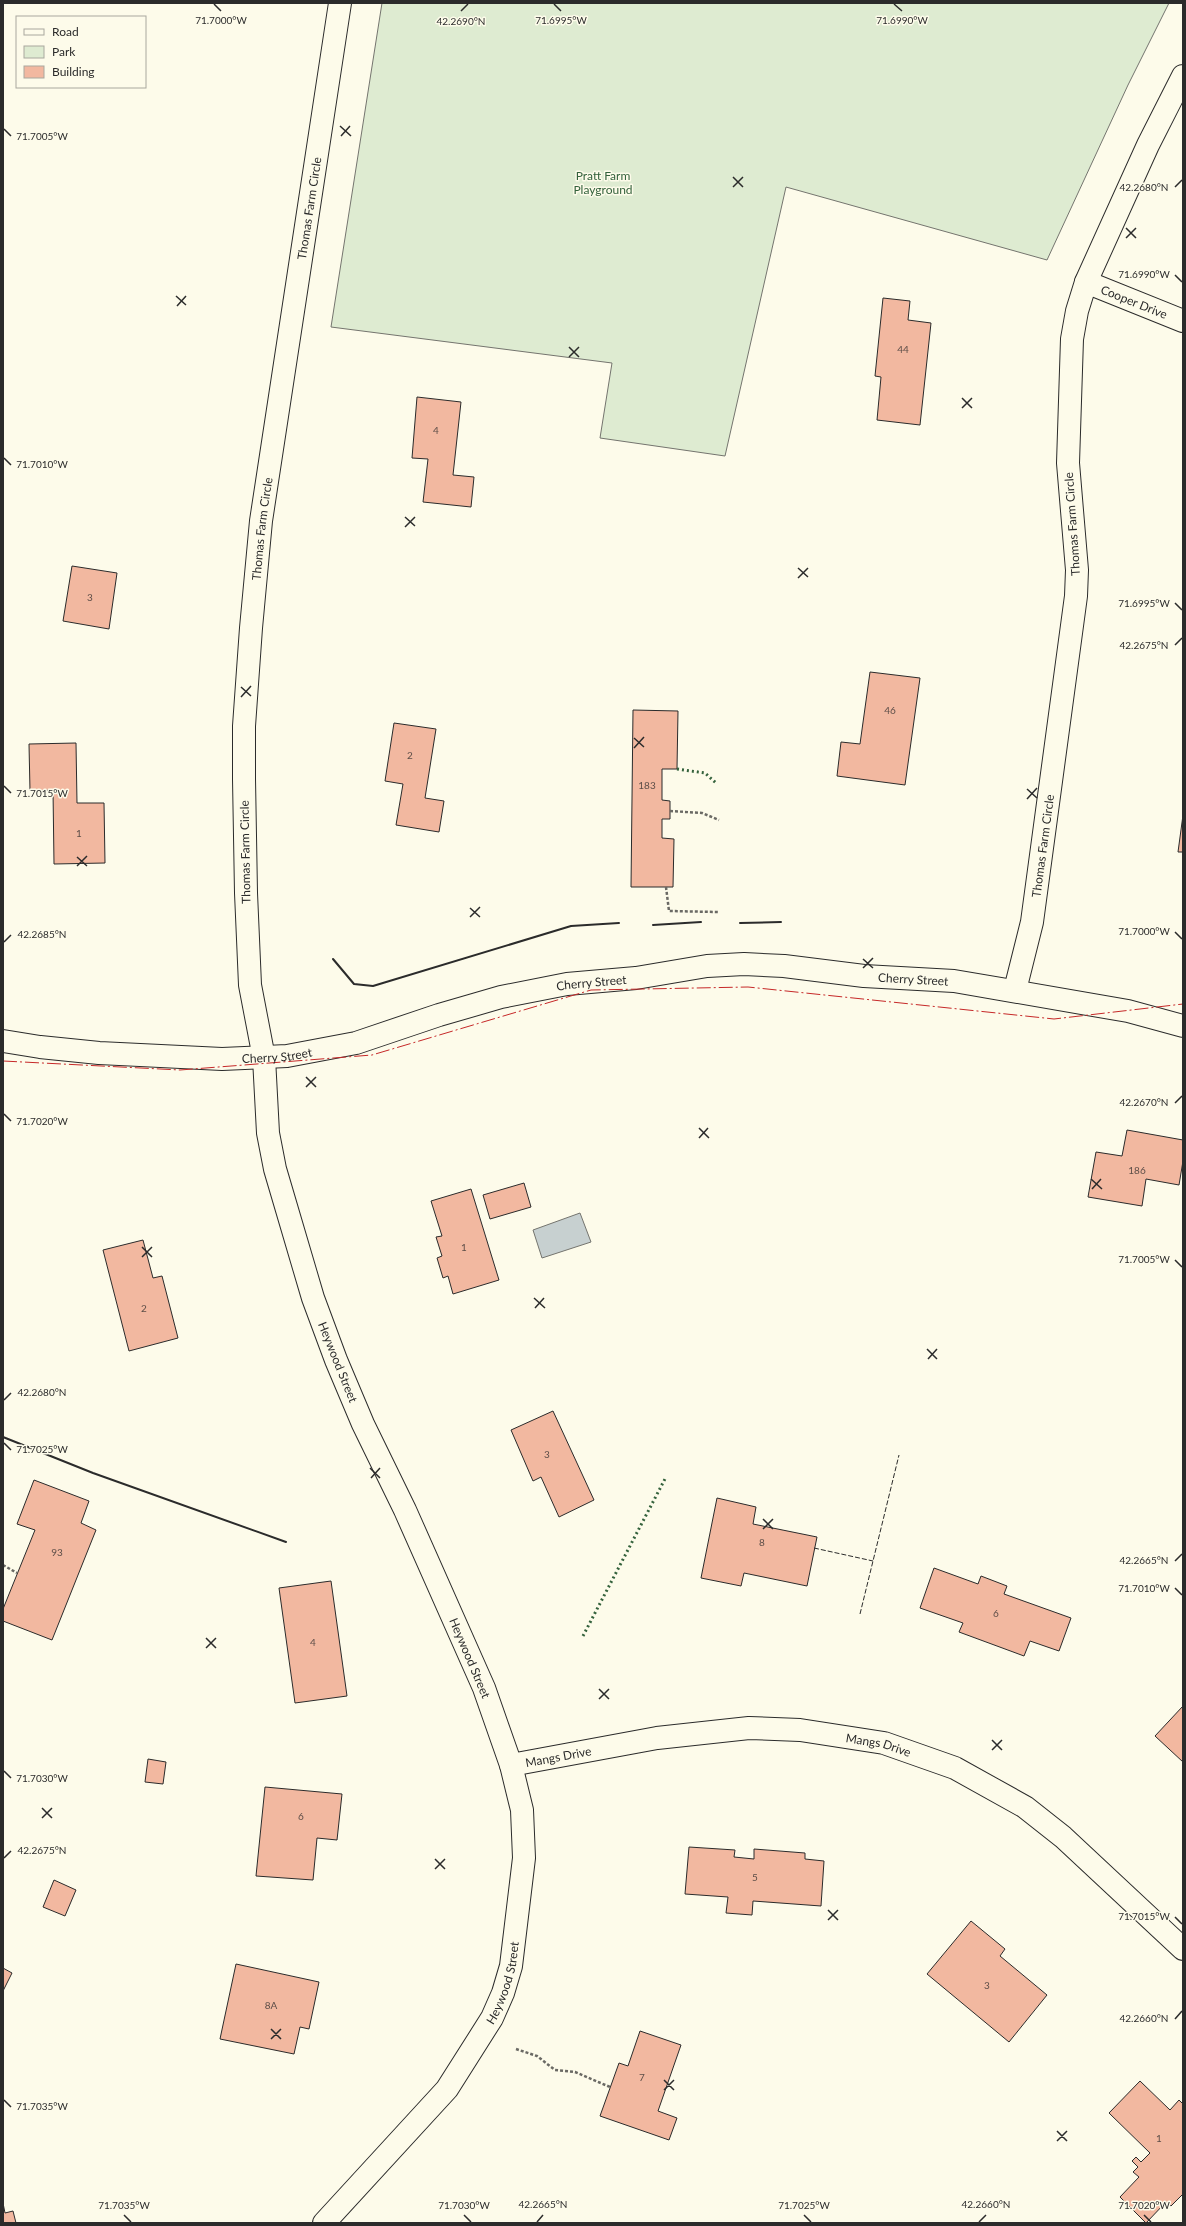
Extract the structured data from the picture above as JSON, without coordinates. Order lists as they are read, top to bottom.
{
  "streets": {
    "street": [
      "Thomas Farm Circle",
      "Cooper Drive",
      "Cherry Street",
      "Heywood Street",
      "Mangs Drive"
    ]
  },
  "crossings": [
    ["Thomas Farm Circle", "Cooper Drive"],
    ["Thomas Farm Circle", "Cherry Street"],
    ["Thomas Farm Circle", "Heywood Street"],
    ["Cherry Street", "Heywood Street"],
    ["Heywood Street", "Mangs Drive"]
  ],
  "parks": ["Pratt Farm Playground"],
  "house_numbers": [
    "44",
    "4",
    "3",
    "46",
    "2",
    "183",
    "1",
    "186",
    "1",
    "2",
    "3",
    "8",
    "93",
    "6",
    "4",
    "6",
    "5",
    "3",
    "8A",
    "7",
    "1"
  ],
  "legend": ["Road", "Park", "Building"],
  "coordinates": [
    "71.7000°W",
    "71.6995°W",
    "71.6990°W",
    "42.2690°N",
    "71.7005°W",
    "42.2680°N",
    "71.7010°W",
    "42.2675°N",
    "71.7015°W",
    "42.2685°N",
    "42.2670°N",
    "71.7020°W",
    "71.7025°W",
    "42.2665°N",
    "71.7030°W",
    "42.2660°N",
    "71.7035°W"
  ]
}
